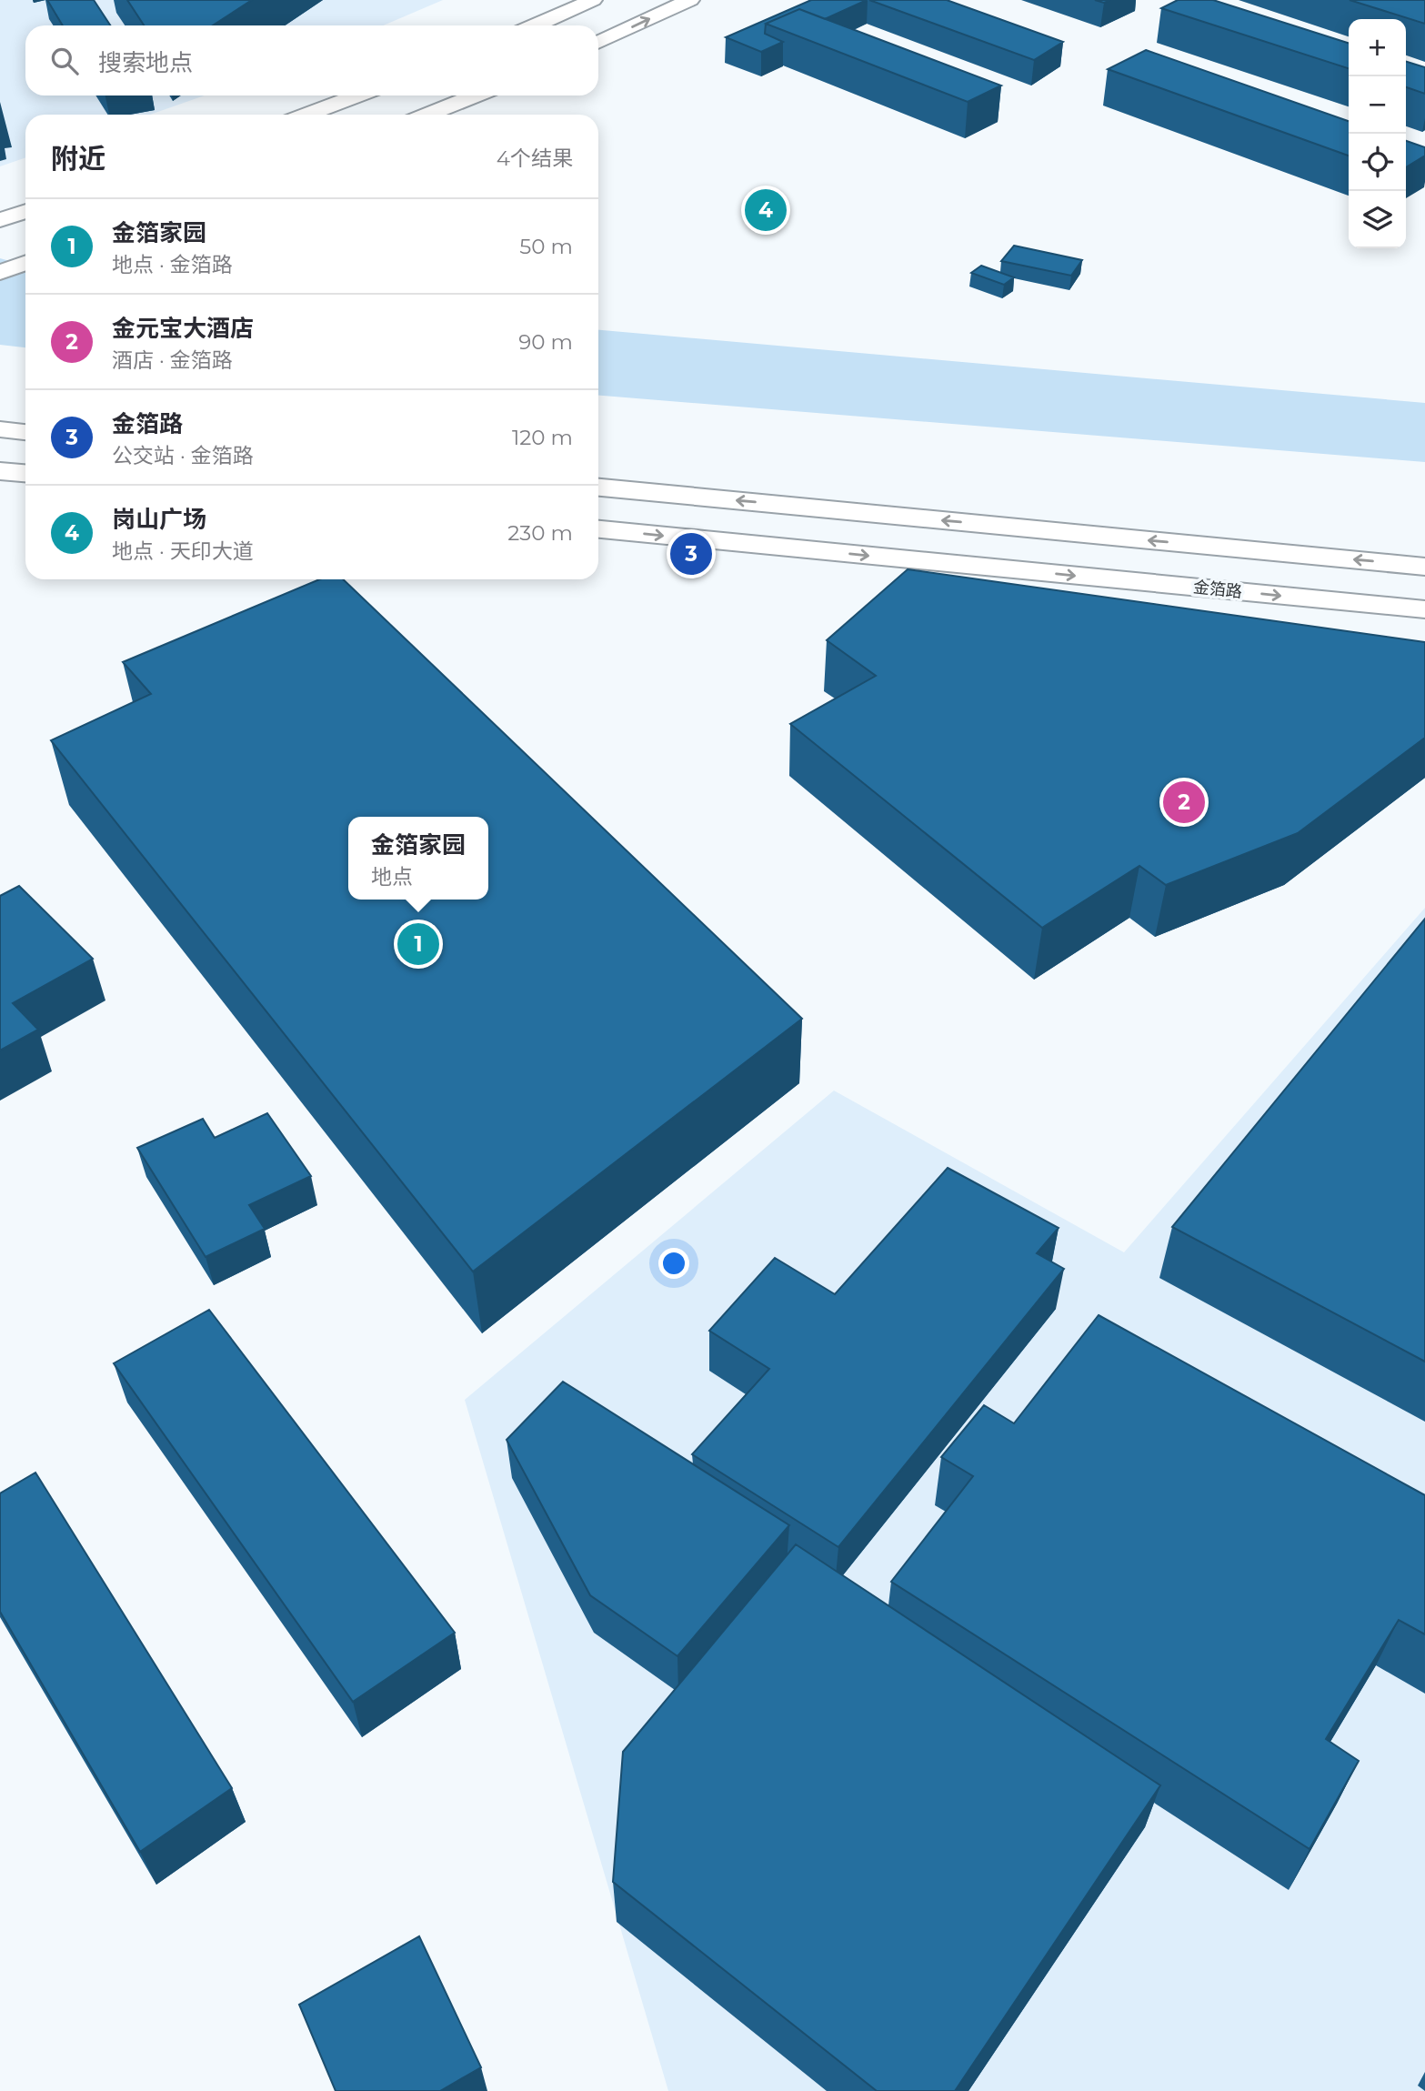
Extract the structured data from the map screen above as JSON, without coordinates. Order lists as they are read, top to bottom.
{
  "streets": {
    "main road": ["金箔路"]
  },
  "page": {
    "map_buttons": ["+", "−"],
    "search": "搜索地点",
    "heading": ["附近", "4个结果"],
    "pins": [
      "4",
      "3",
      "2",
      "1"
    ],
    "list": [
      {
        "mark": "1",
        "name": "金箔家园",
        "note": "地点 · 金箔路",
        "value": "50 m"
      },
      {
        "mark": "2",
        "name": "金元宝大酒店",
        "note": "酒店 · 金箔路",
        "value": "90 m"
      },
      {
        "mark": "3",
        "name": "金箔路",
        "note": "公交站 · 金箔路",
        "value": "120 m"
      },
      {
        "mark": "4",
        "name": "岗山广场",
        "note": "地点 · 天印大道",
        "value": "230 m"
      }
    ],
    "popup": ["金箔家园", "地点"]
  }
}
